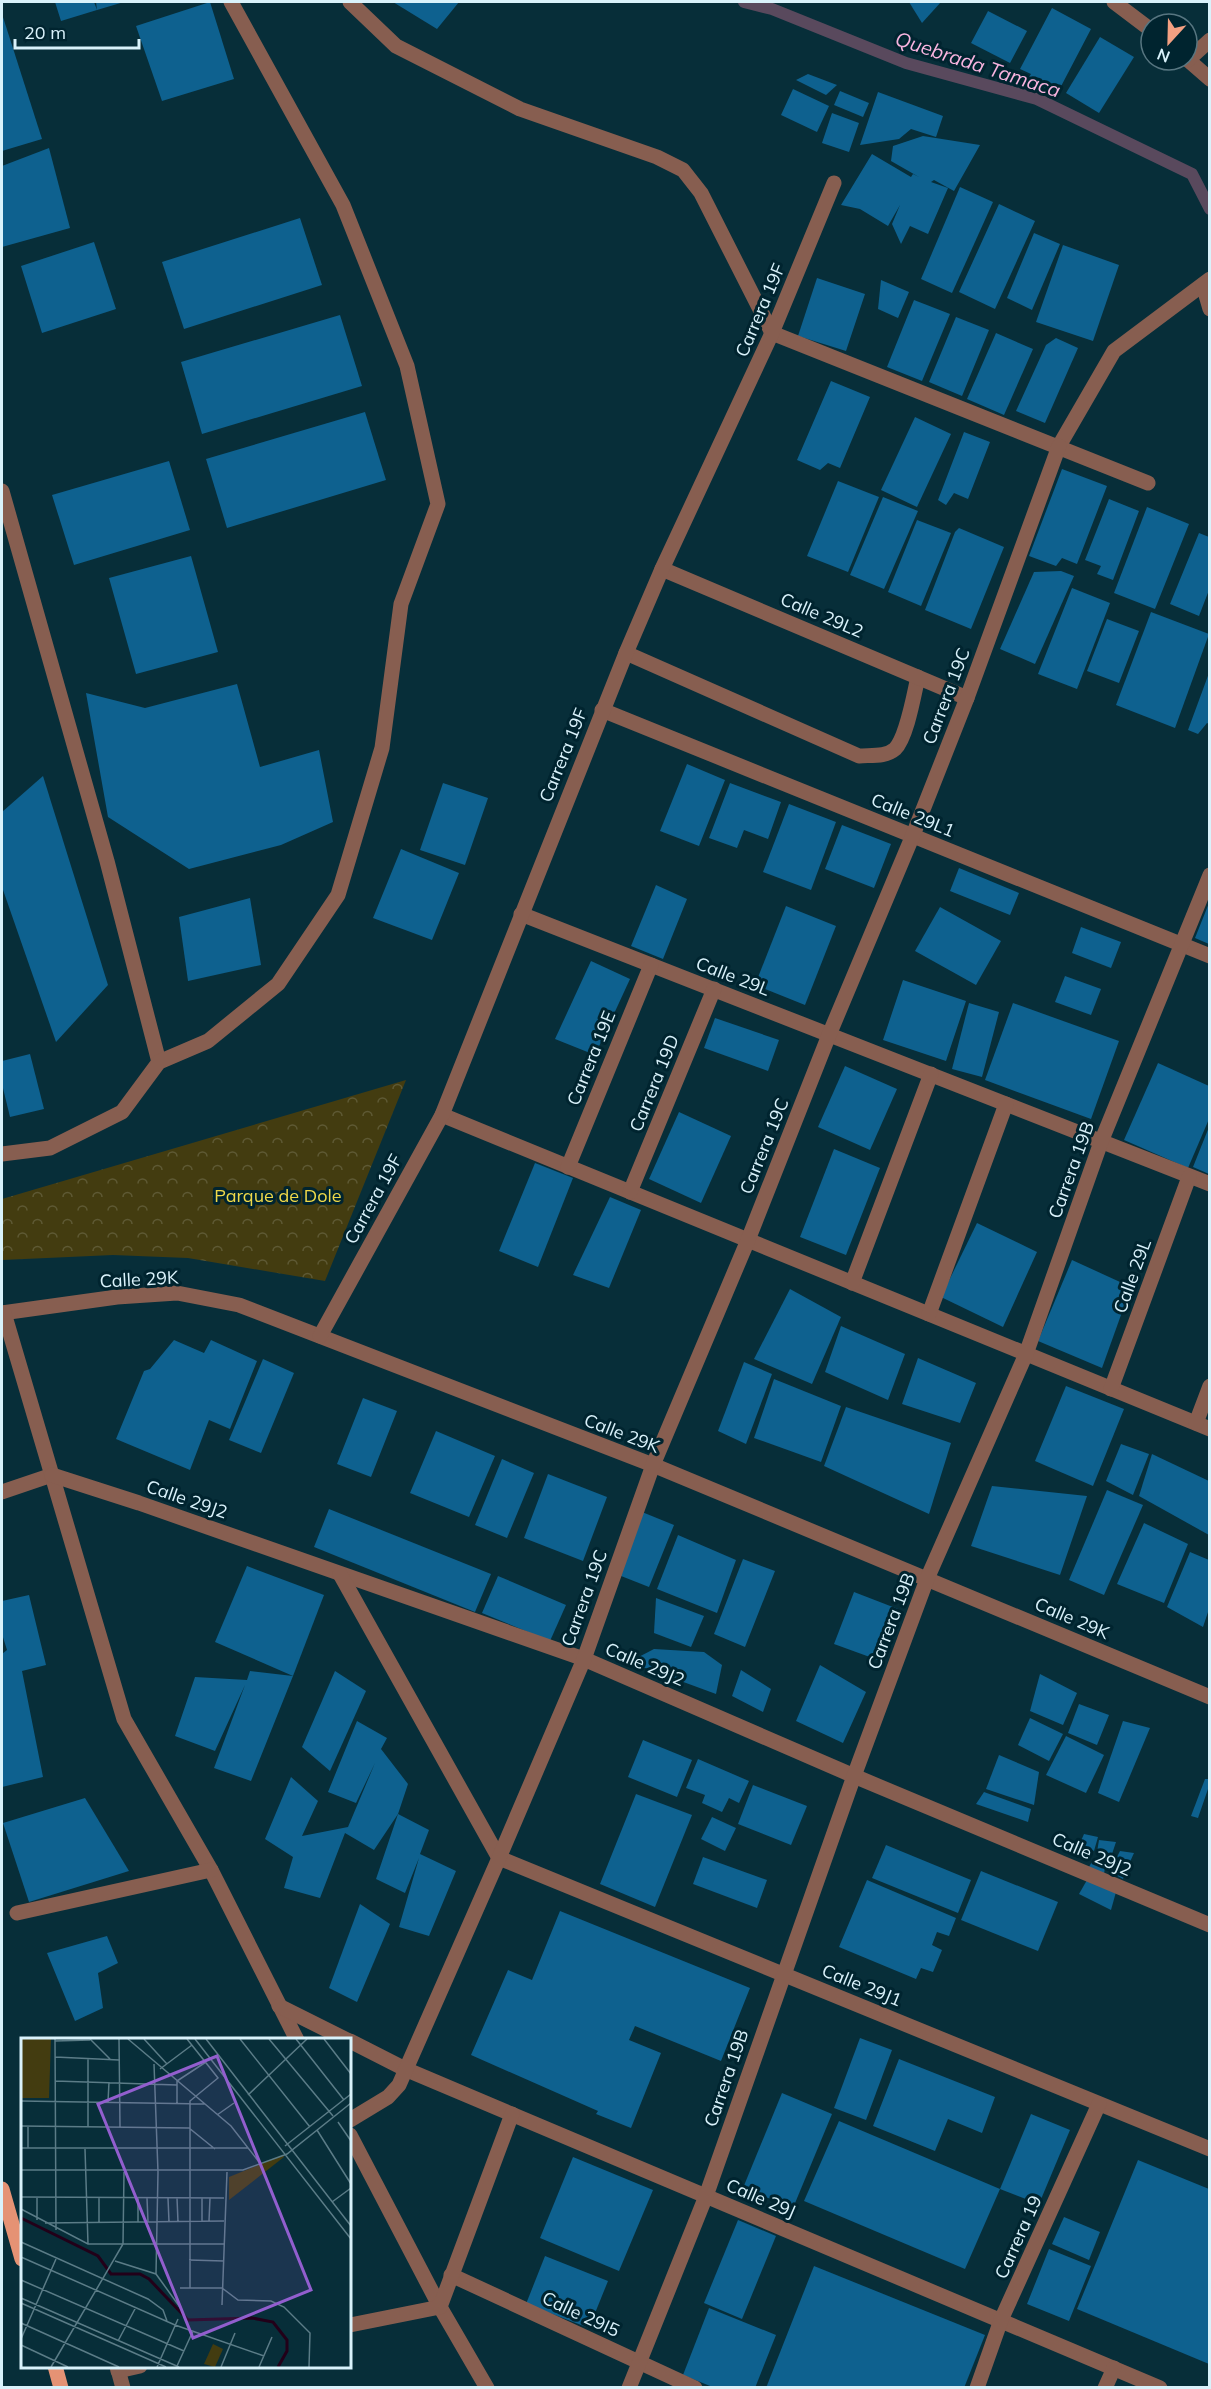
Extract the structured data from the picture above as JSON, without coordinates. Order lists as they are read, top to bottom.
{
  "streets": {
    "street": [
      "Carrera 19F",
      "Calle 29L2",
      "Carrera 19C",
      "Calle 29L1",
      "Calle 29L",
      "Carrera 19E",
      "Carrera 19D",
      "Carrera 19B",
      "Calle 29K",
      "Calle 29J2",
      "Calle 29J1",
      "Calle 29J",
      "Carrera 19",
      "Calle 29I5"
    ]
  },
  "crossings": [
    ["Carrera 19F", "Calle 29L2"],
    ["Carrera 19F", "Calle 29L1"],
    ["Carrera 19F", "Calle 29L"],
    ["Carrera 19F", "Calle 29K"],
    ["Calle 29L2", "Carrera 19C"],
    ["Carrera 19C", "Calle 29L1"],
    ["Carrera 19C", "Calle 29L"],
    ["Carrera 19C", "Calle 29K"],
    ["Carrera 19C", "Calle 29J2"],
    ["Carrera 19C", "Calle 29J1"],
    ["Carrera 19C", "Calle 29J"],
    ["Calle 29L1", "Carrera 19B"],
    ["Calle 29L", "Carrera 19E"],
    ["Calle 29L", "Carrera 19D"],
    ["Calle 29L", "Carrera 19B"],
    ["Carrera 19B", "Calle 29K"],
    ["Carrera 19B", "Calle 29J2"],
    ["Carrera 19B", "Calle 29J1"],
    ["Carrera 19B", "Calle 29J"],
    ["Carrera 19B", "Calle 29I5"],
    ["Calle 29J1", "Carrera 19"],
    ["Calle 29J", "Carrera 19"]
  ],
  "water": ["Quebrada Tamaca"],
  "parks": ["Parque de Dole"],
  "scale_bar": "20 m",
  "north": "bottom"
}
